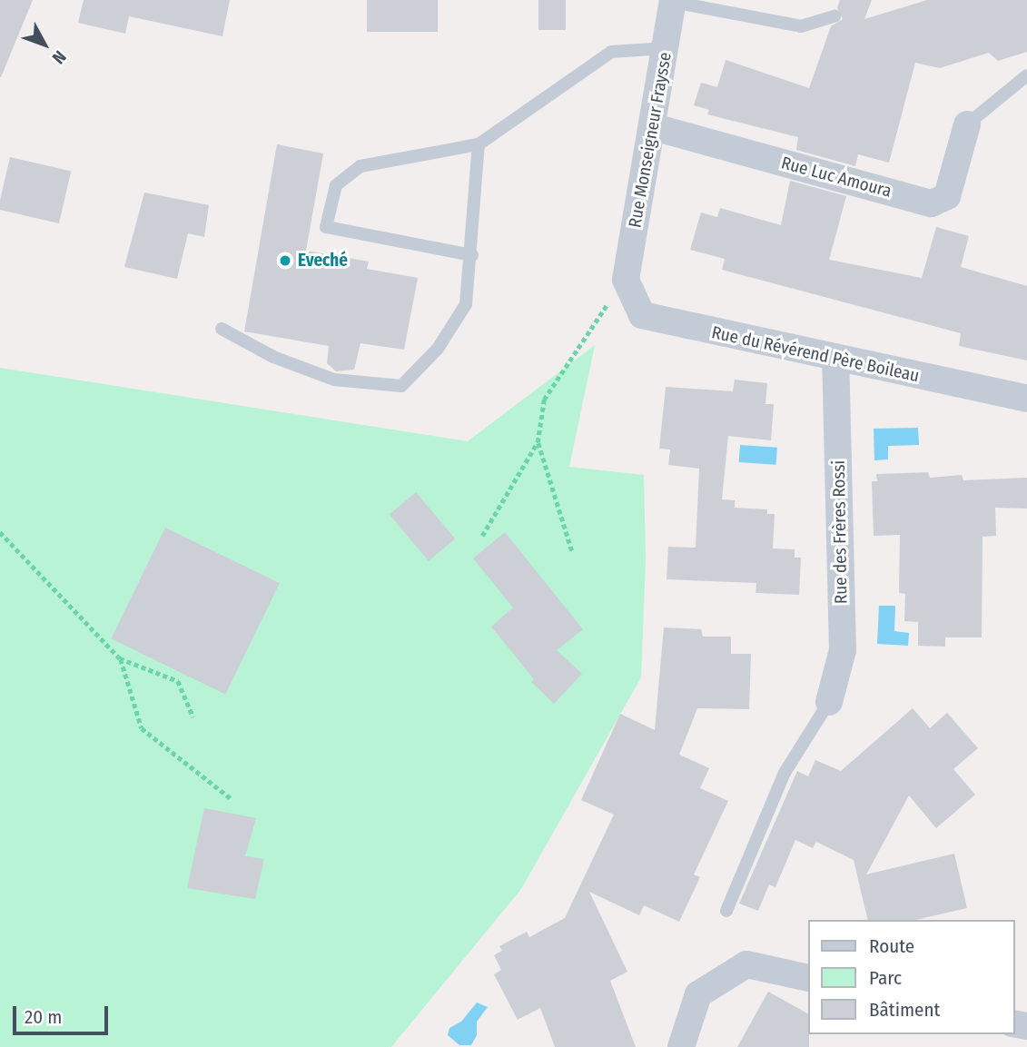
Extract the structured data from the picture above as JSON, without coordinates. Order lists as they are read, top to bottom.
{
  "streets": {
    "street": [
      "Rue Monseigneur Fraysse",
      "Rue Luc Amoura",
      "Rue du Révérend Père Boileau",
      "Rue des Frères Rossi"
    ]
  },
  "crossings": [
    ["Rue Monseigneur Fraysse", "Rue Luc Amoura"],
    ["Rue Monseigneur Fraysse", "Rue du Révérend Père Boileau"],
    ["Rue du Révérend Père Boileau", "Rue des Frères Rossi"]
  ],
  "places": ["Eveché"],
  "legend": ["Route", "Parc", "Bâtiment"],
  "scale_bar": "20 m",
  "north": "bottom right"
}
